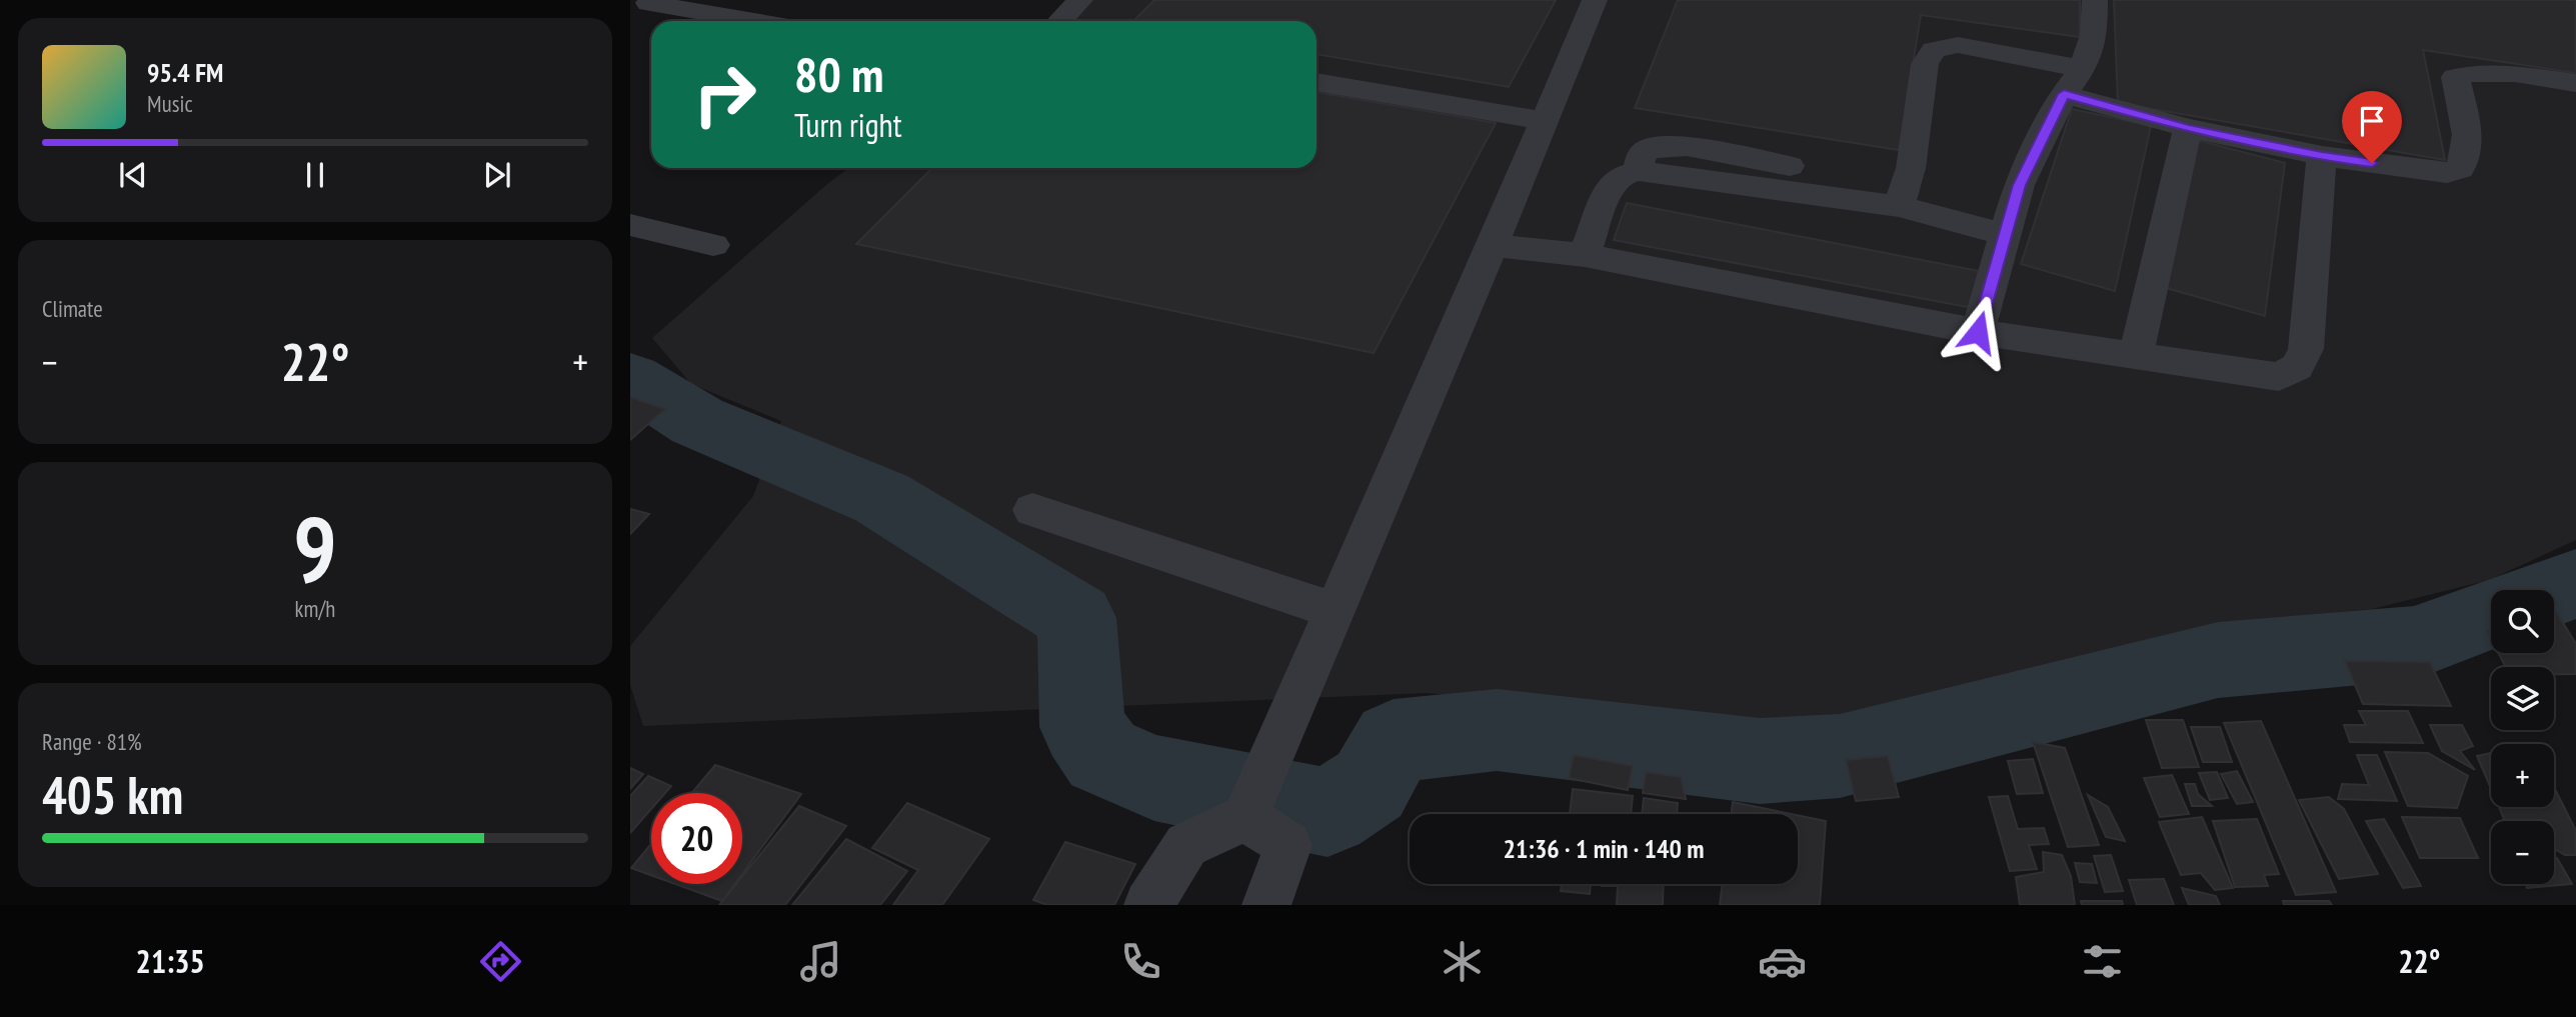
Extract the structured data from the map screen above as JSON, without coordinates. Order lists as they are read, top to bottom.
{
  "page": {
    "turn": ["80 m", "Turn right"],
    "song": ["95.4 FM", "Music"],
    "tile": [
      "Climate",
      ["9", "km/h"],
      ["Range · 81%", "405 km"]
    ],
    "heat": ["−", "22°", "+"],
    "map_buttons": ["+", "−"],
    "limit": "20",
    "trip": "21:36 · 1 min · 140 m",
    "tabs": ["21:35", "22°"]
  }
}
